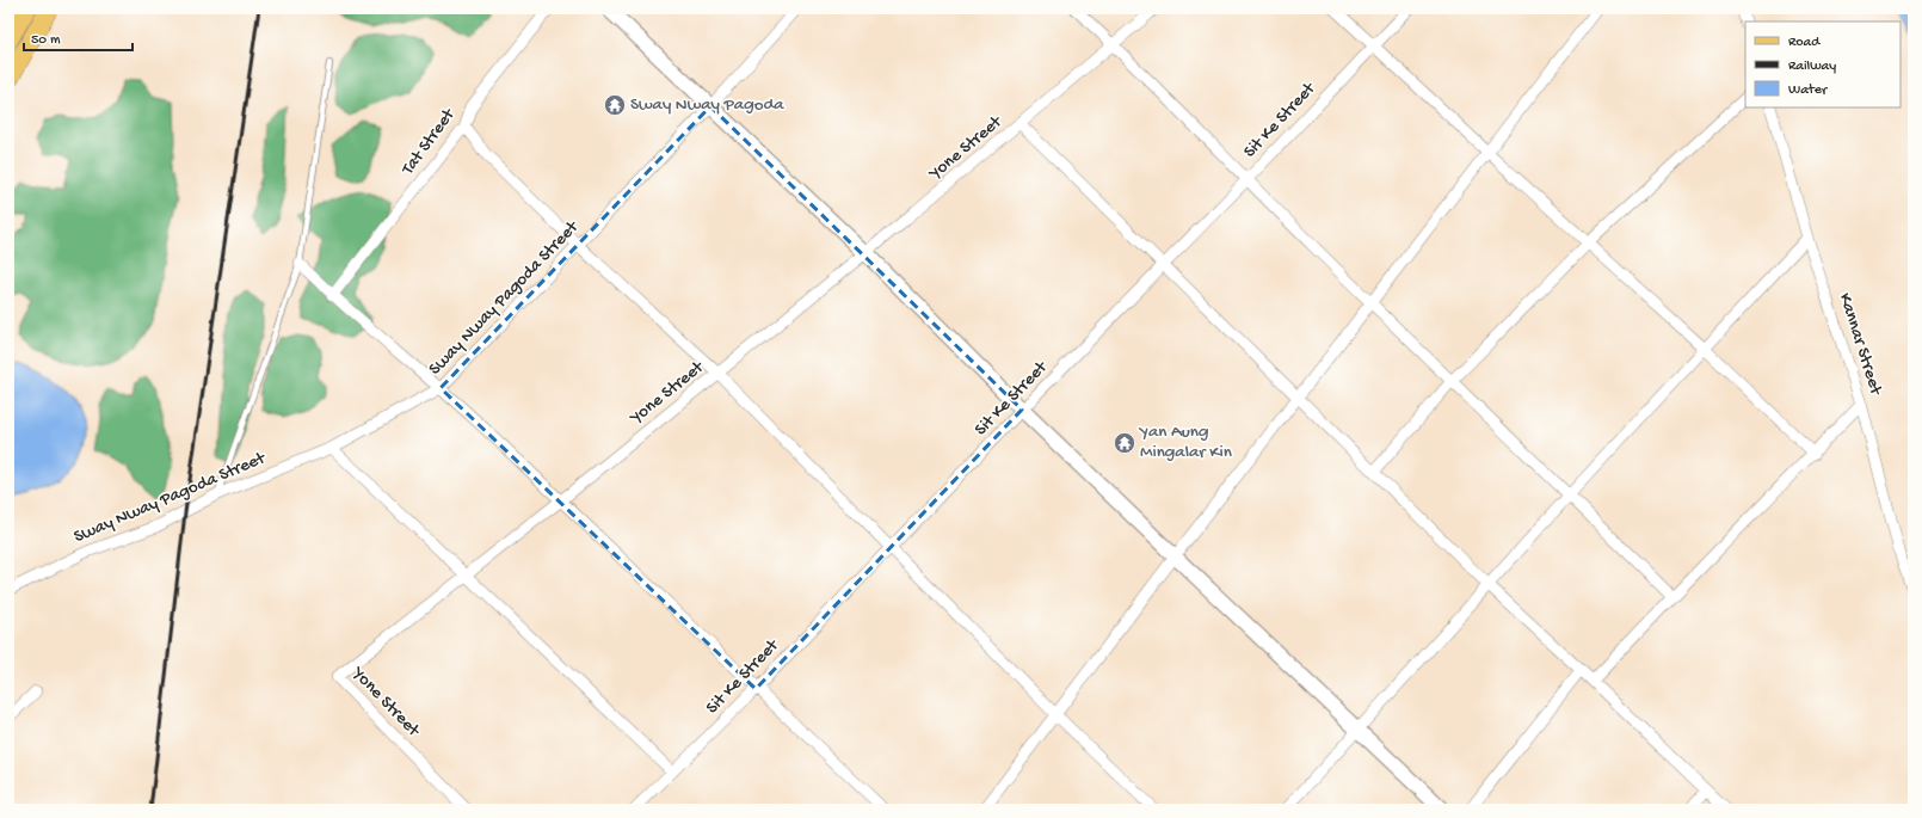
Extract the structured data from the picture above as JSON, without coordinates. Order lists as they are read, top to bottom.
{
  "streets": {
    "street": [
      "Sit Ke Street",
      "Tat Street",
      "Yone Street",
      "Sway Nway Pagoda Street",
      "Kannar Street"
    ]
  },
  "places": {
    "temple": ["Sway Nway Pagoda", "Yan Aung Mingalar Kin"]
  },
  "legend": ["Road", "Railway", "Water"],
  "scale_bar": "50 m"
}
